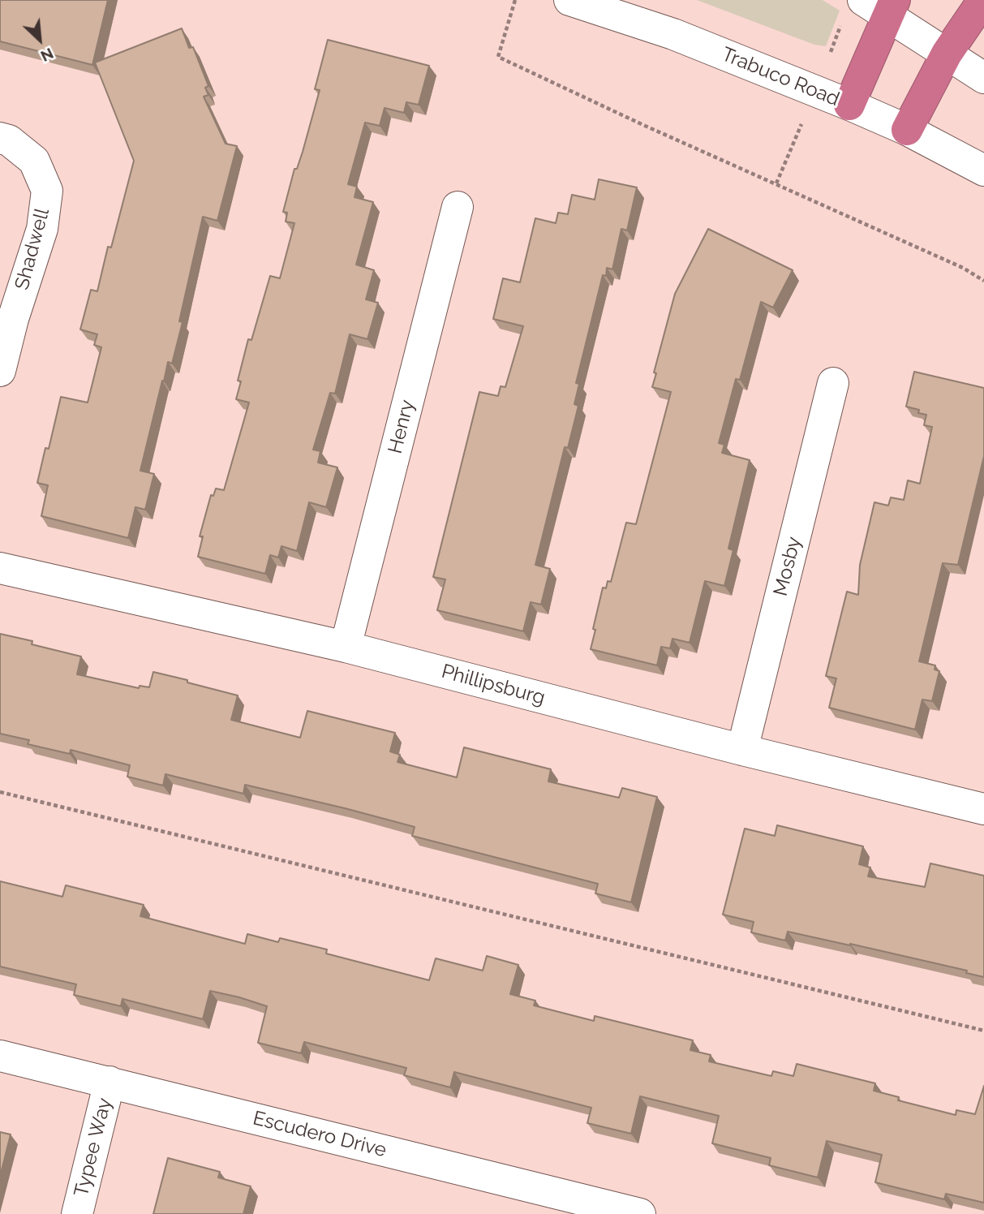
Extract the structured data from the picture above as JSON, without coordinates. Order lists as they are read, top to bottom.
{
  "streets": {
    "street": [
      "Trabuco Road",
      "Shadwell",
      "Henry",
      "Mosby",
      "Phillipsburg",
      "Escudero Drive",
      "Typee Way"
    ]
  },
  "crossings": [
    ["Henry", "Phillipsburg"],
    ["Mosby", "Phillipsburg"],
    ["Escudero Drive", "Typee Way"]
  ],
  "north": "bottom right"
}
